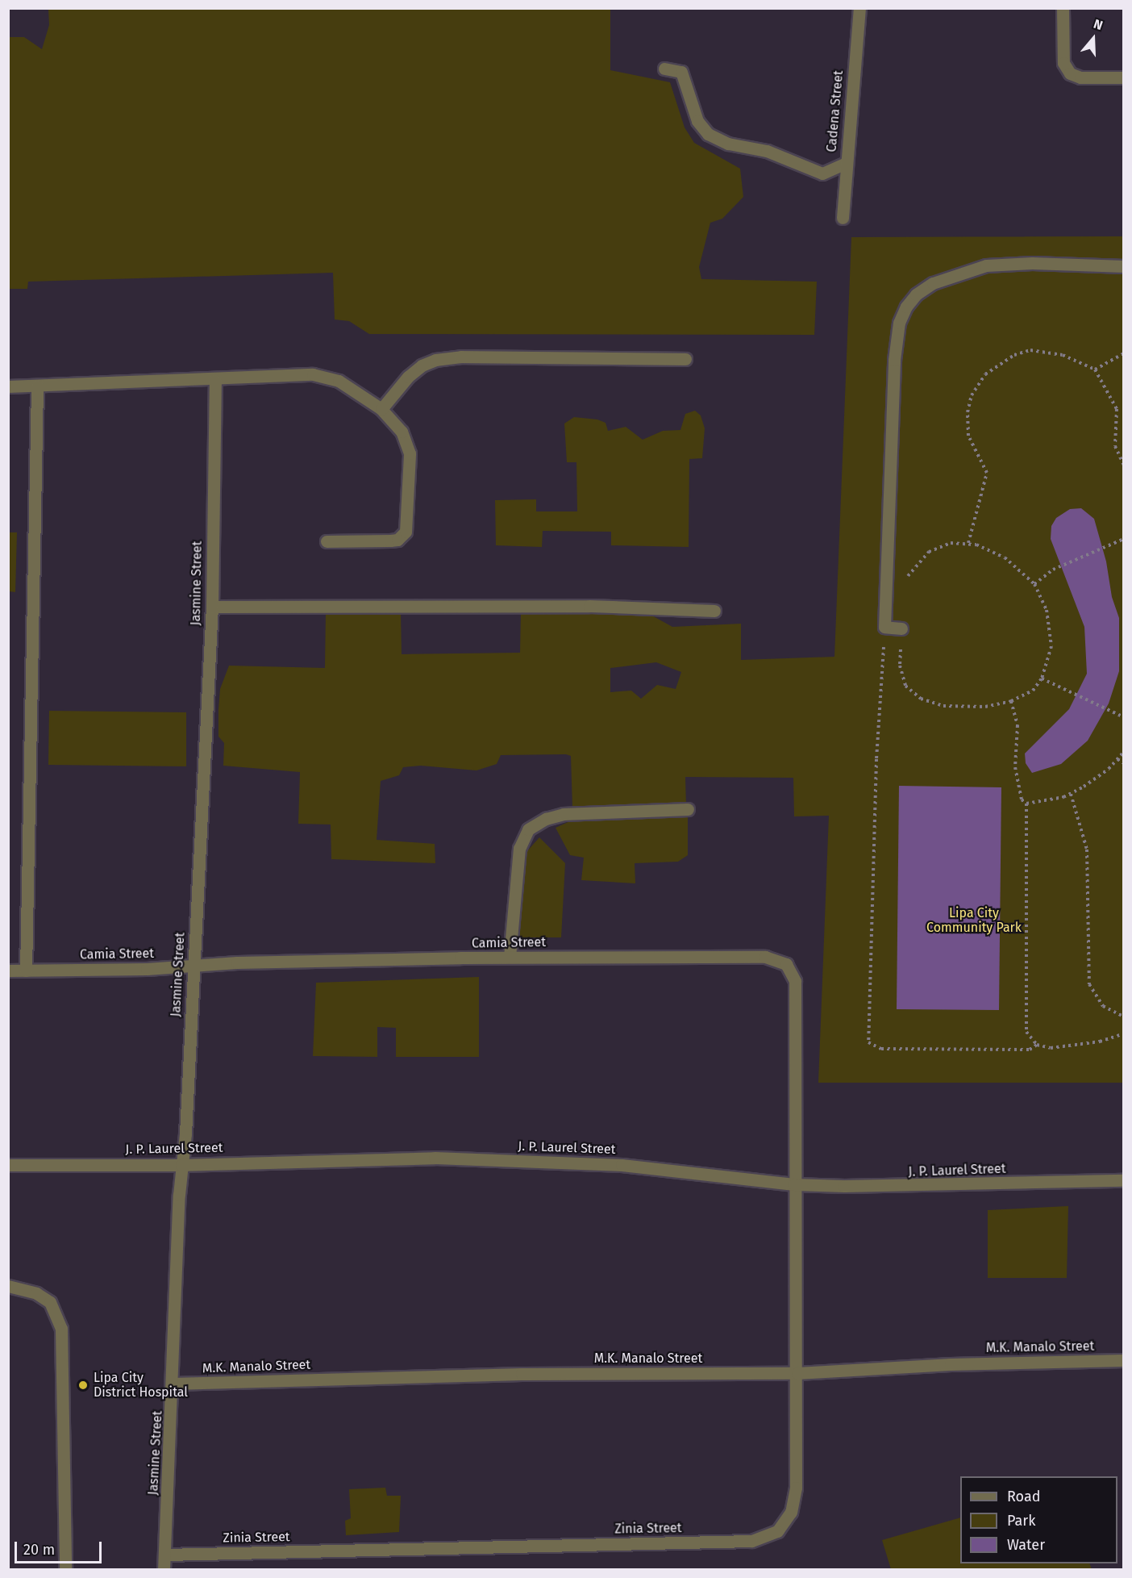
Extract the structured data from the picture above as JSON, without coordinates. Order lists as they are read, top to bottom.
{
  "streets": {
    "street": [
      "Cadena Street",
      "Jasmine Street",
      "Camia Street",
      "J. P. Laurel Street",
      "M.K. Manalo Street",
      "Zinia Street"
    ]
  },
  "crossings": [
    ["Jasmine Street", "Camia Street"],
    ["Jasmine Street", "J. P. Laurel Street"],
    ["Jasmine Street", "M.K. Manalo Street"],
    ["Jasmine Street", "Zinia Street"],
    ["Camia Street", "J. P. Laurel Street"],
    ["Camia Street", "Zinia Street"],
    ["J. P. Laurel Street", "Zinia Street"],
    ["M.K. Manalo Street", "Zinia Street"]
  ],
  "parks": ["Lipa City Community Park"],
  "places": ["Lipa City District Hospital"],
  "legend": ["Road", "Park", "Water"],
  "scale_bar": "20 m",
  "north": "top"
}
